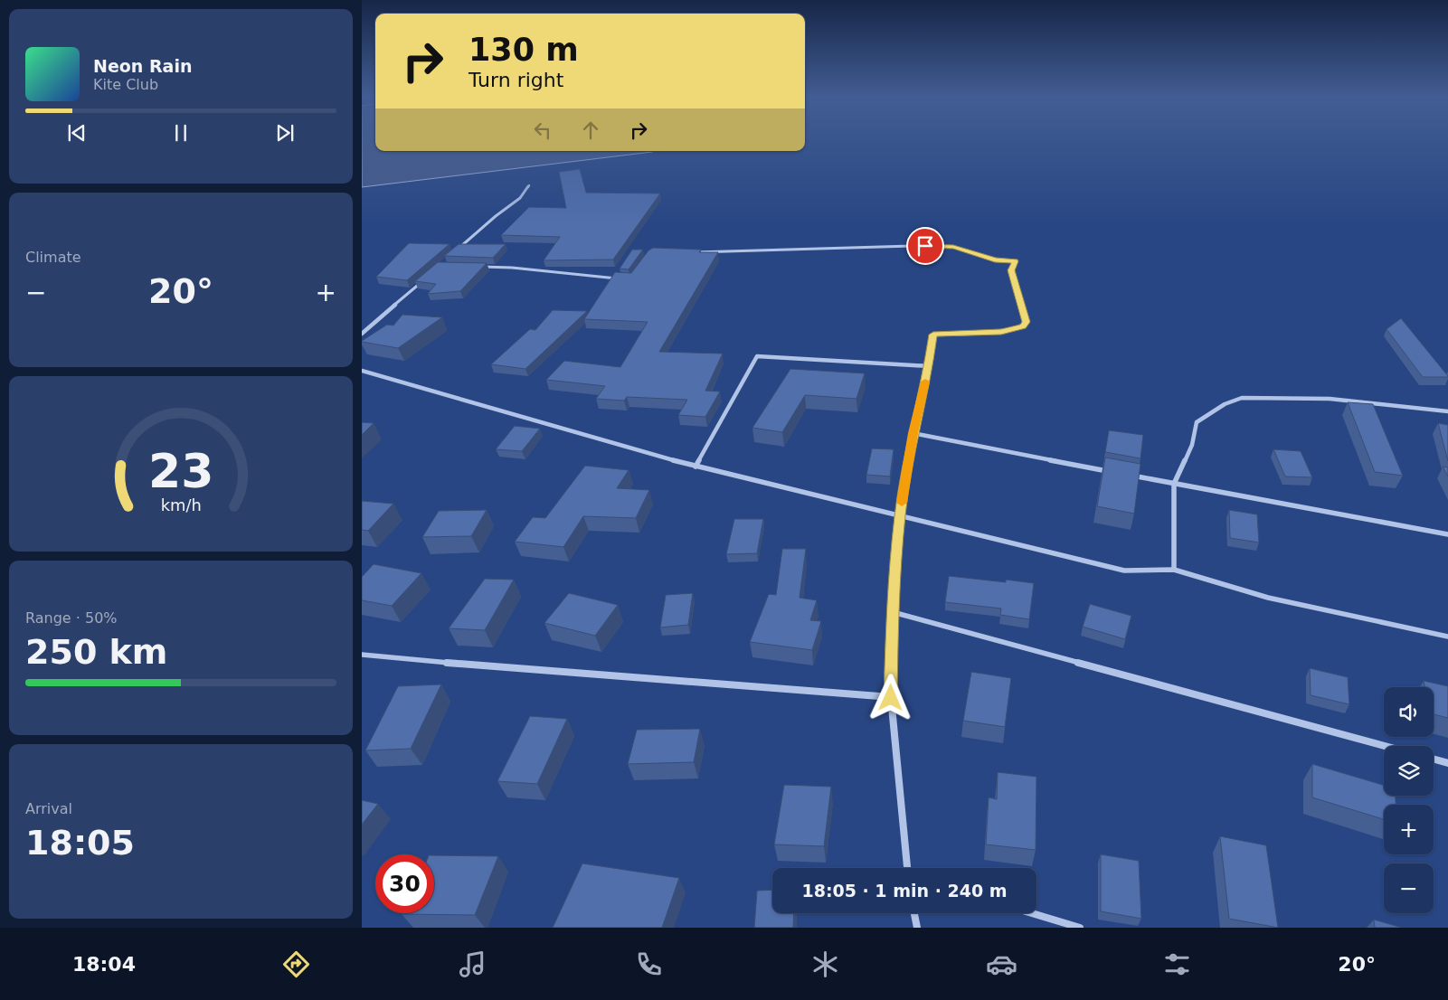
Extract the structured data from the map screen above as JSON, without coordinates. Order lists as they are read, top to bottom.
{
  "page": {
    "turn": ["130 m", "Turn right"],
    "song": ["Neon Rain", "Kite Club"],
    "tile": [
      "Climate",
      ["Range · 50%", "250 km"],
      ["Arrival", "18:05"]
    ],
    "heat": ["−", "20°", "+"],
    "map_buttons": ["+", "−"],
    "limit": "30",
    "trip": "18:05 · 1 min · 240 m",
    "tabs": ["18:04", "20°"],
    "gauge": ["23", "km/h"]
  }
}
